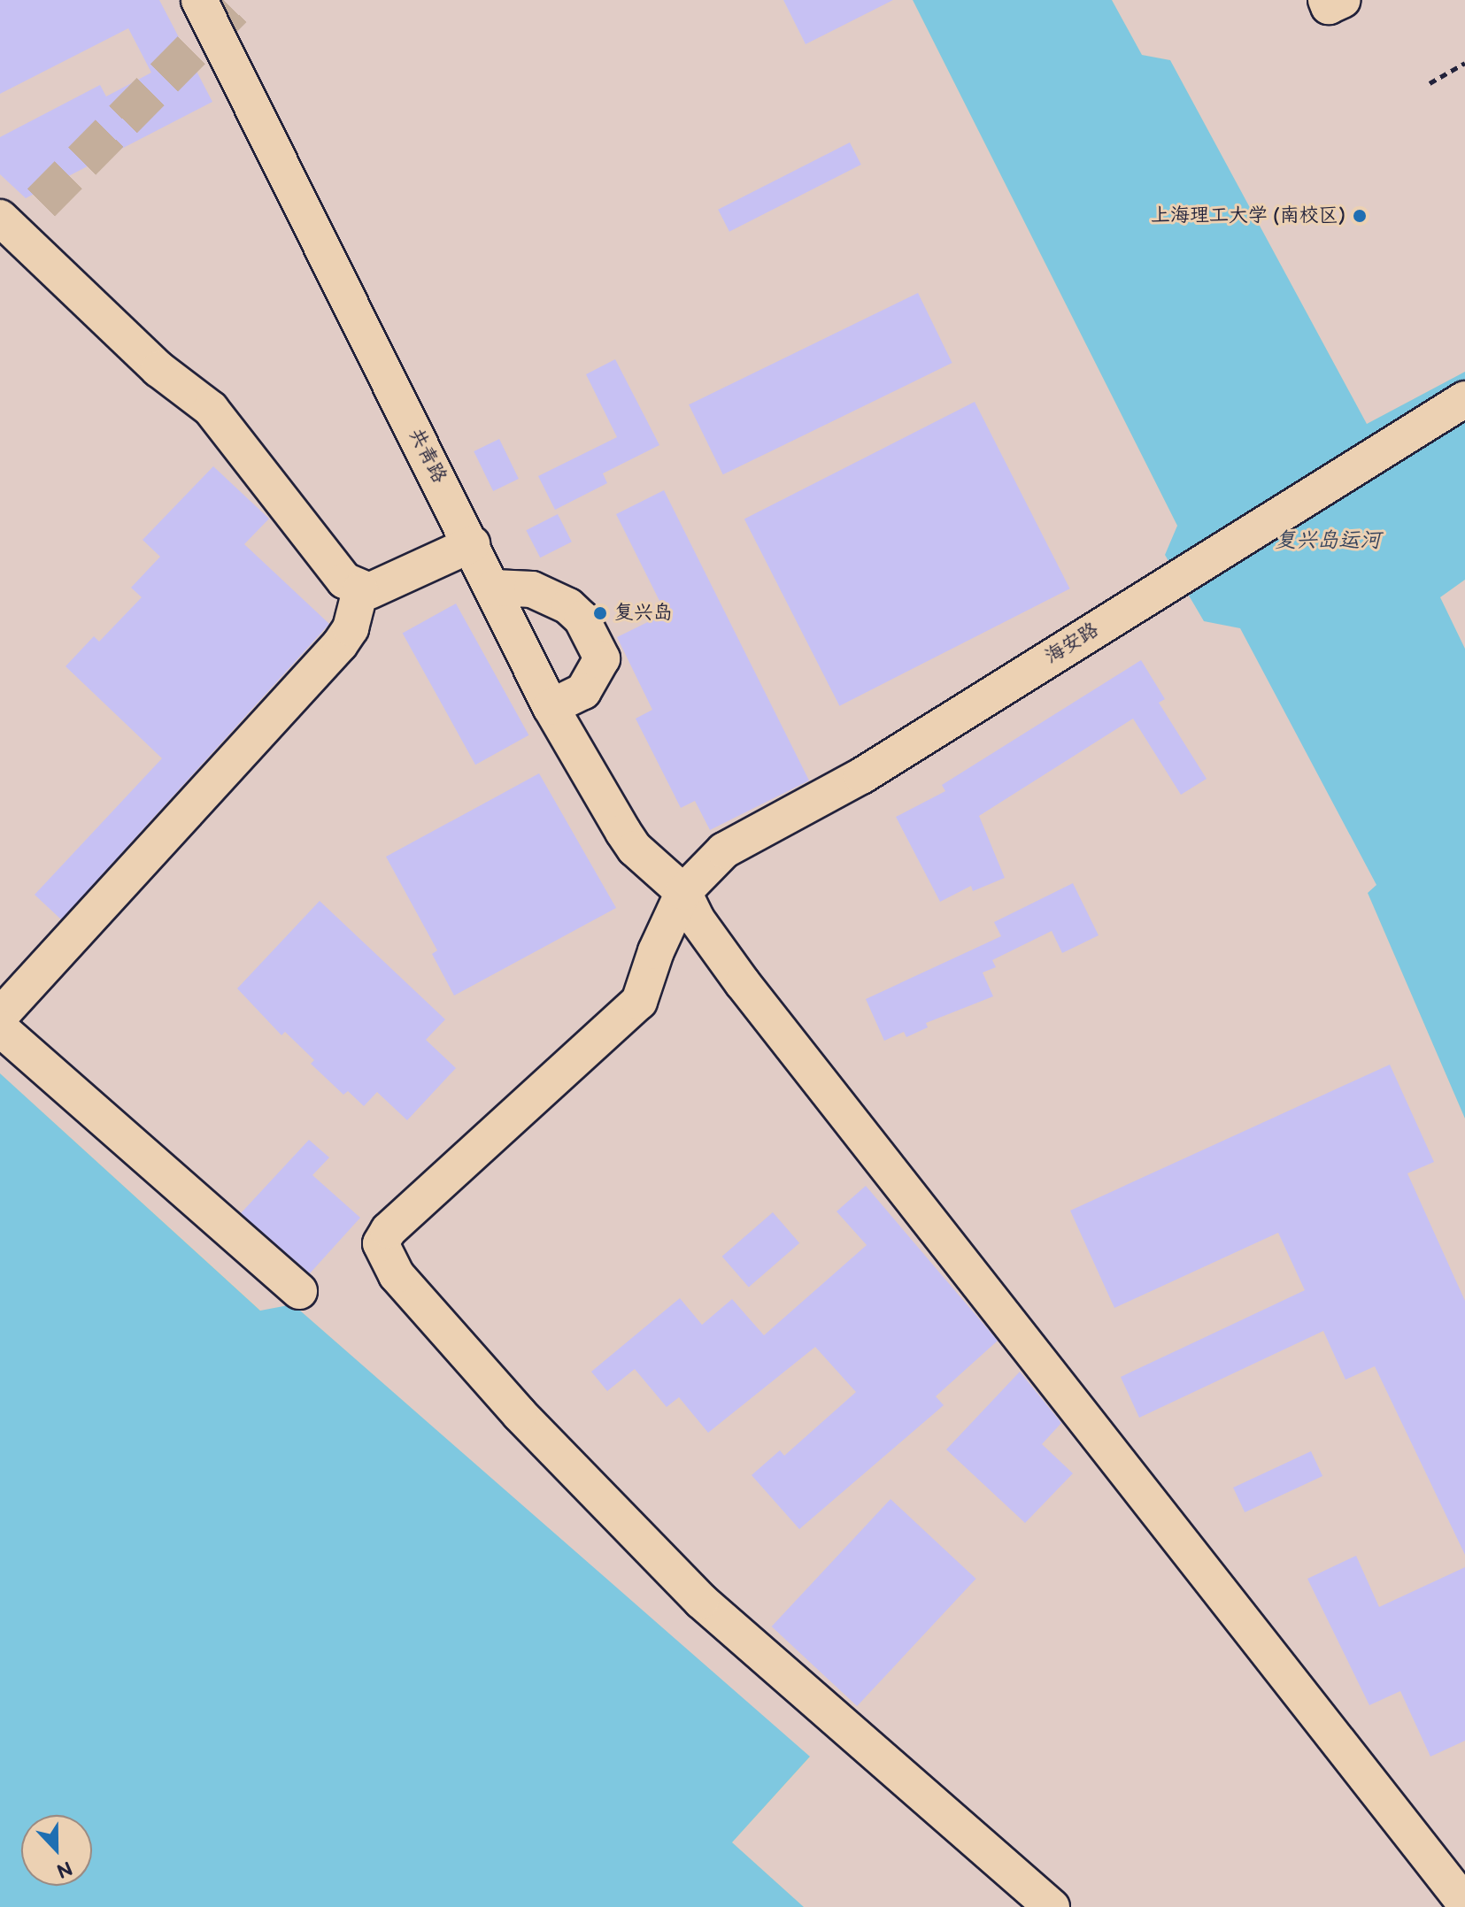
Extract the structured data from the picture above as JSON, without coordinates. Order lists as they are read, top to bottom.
{
  "streets": {
    "street": ["共青路", "海安路"]
  },
  "crossings": [
    ["共青路", "海安路"]
  ],
  "water": ["复兴岛运河"],
  "places": ["上海理工大学 (南校区)", "复兴岛"],
  "north": "bottom"
}
